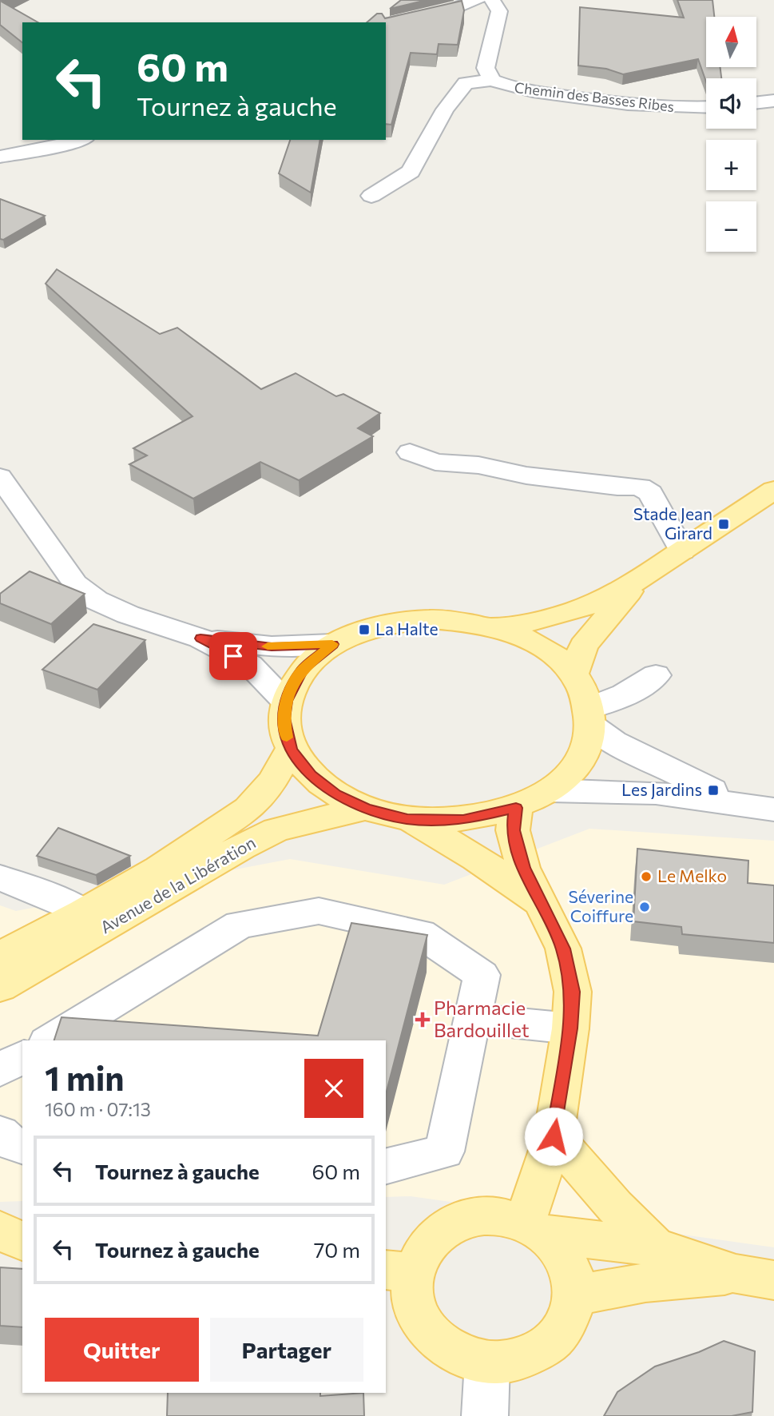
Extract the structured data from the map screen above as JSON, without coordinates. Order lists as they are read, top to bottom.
{
  "streets": {
    "main road": ["Avenue de la Libération"],
    "street": ["Chemin des Basses Ribes"]
  },
  "places": {
    "transit": ["Stade Jean Girard", "La Halte", "Les Jardins"],
    "other": ["Le Melko", "Séverine Coiffure"],
    "health": ["Pharmacie Bardouillet"]
  },
  "north": "top",
  "page": {
    "map_buttons": ["+", "−"],
    "turn": ["60 m", "Tournez à gauche"],
    "heading": ["1 min", "160 m · 07:13"],
    "list": [
      {
        "name": "Tournez à gauche",
        "value": "60 m"
      },
      {
        "name": "Tournez à gauche",
        "value": "70 m"
      }
    ],
    "buttons": ["Quitter", "Partager"]
  }
}
